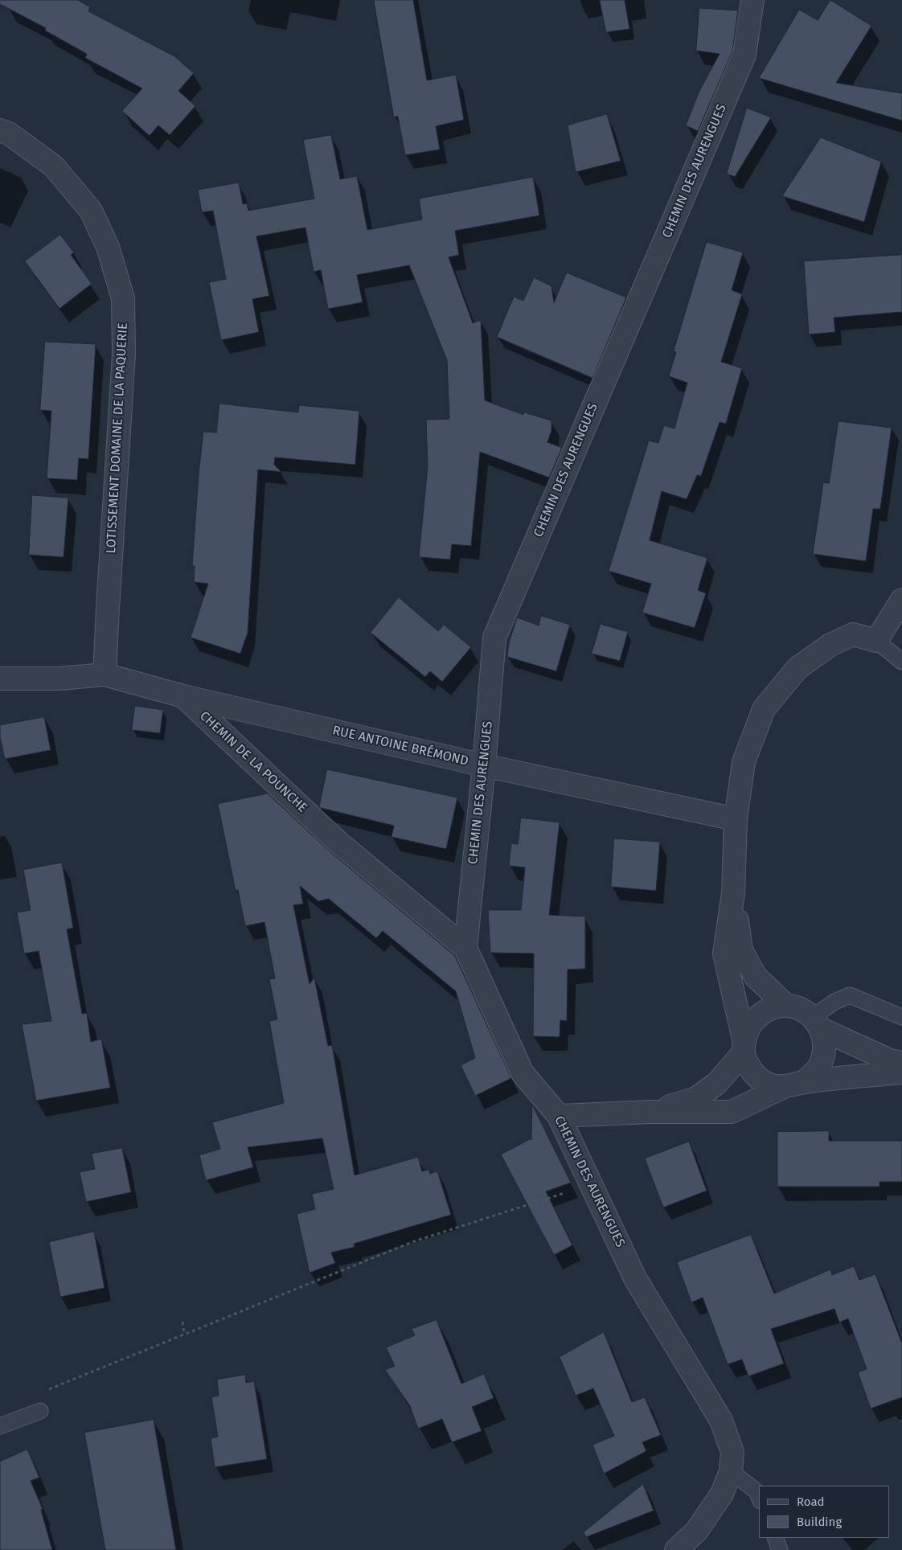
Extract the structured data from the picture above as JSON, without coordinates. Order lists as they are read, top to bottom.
{
  "streets": {
    "street": [
      "CHEMIN DES AURENGUES",
      "LOTISSEMENT DOMAINE DE LA PAQUERIE",
      "RUE ANTOINE BRÉMOND",
      "CHEMIN DE LA POUNCHE"
    ]
  },
  "crossings": [
    ["CHEMIN DES AURENGUES", "RUE ANTOINE BRÉMOND"],
    ["CHEMIN DES AURENGUES", "CHEMIN DE LA POUNCHE"],
    ["LOTISSEMENT DOMAINE DE LA PAQUERIE", "CHEMIN DE LA POUNCHE"],
    ["RUE ANTOINE BRÉMOND", "CHEMIN DE LA POUNCHE"]
  ],
  "legend": ["Road", "Building"]
}
